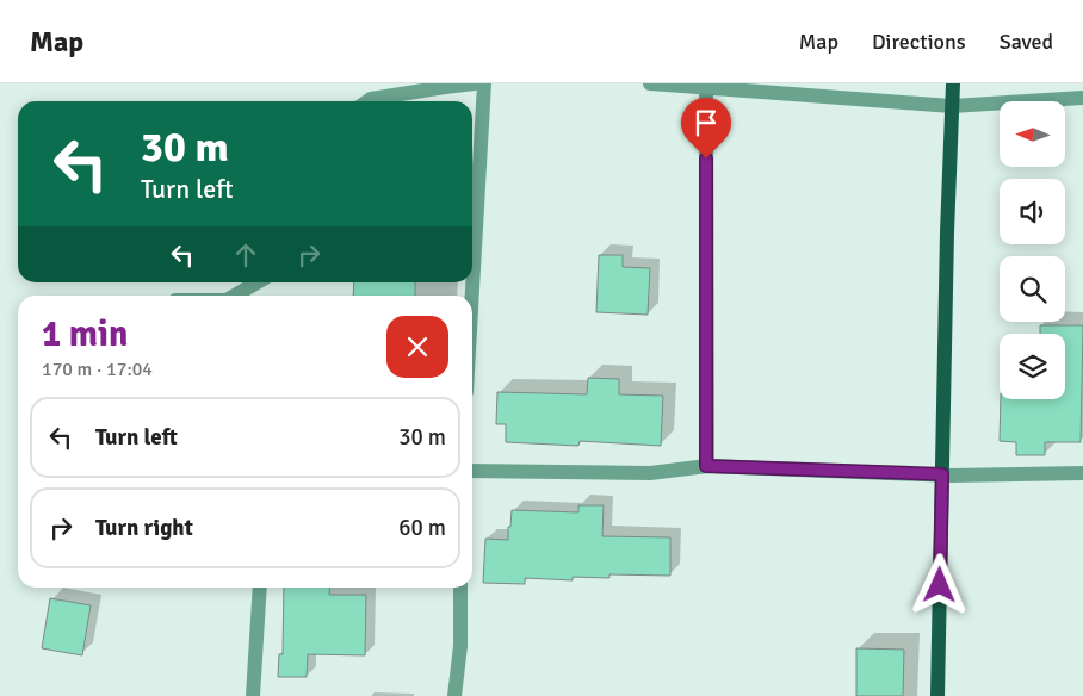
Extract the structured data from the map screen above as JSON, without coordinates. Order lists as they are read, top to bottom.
{
  "north": "left",
  "page": {
    "header": "Map",
    "nav": ["Map", "Directions", "Saved"],
    "turn": ["30 m", "Turn left"],
    "heading": ["1 min", "170 m · 17:04"],
    "list": [
      {
        "name": "Turn left",
        "value": "30 m"
      },
      {
        "name": "Turn right",
        "value": "60 m"
      }
    ]
  }
}
